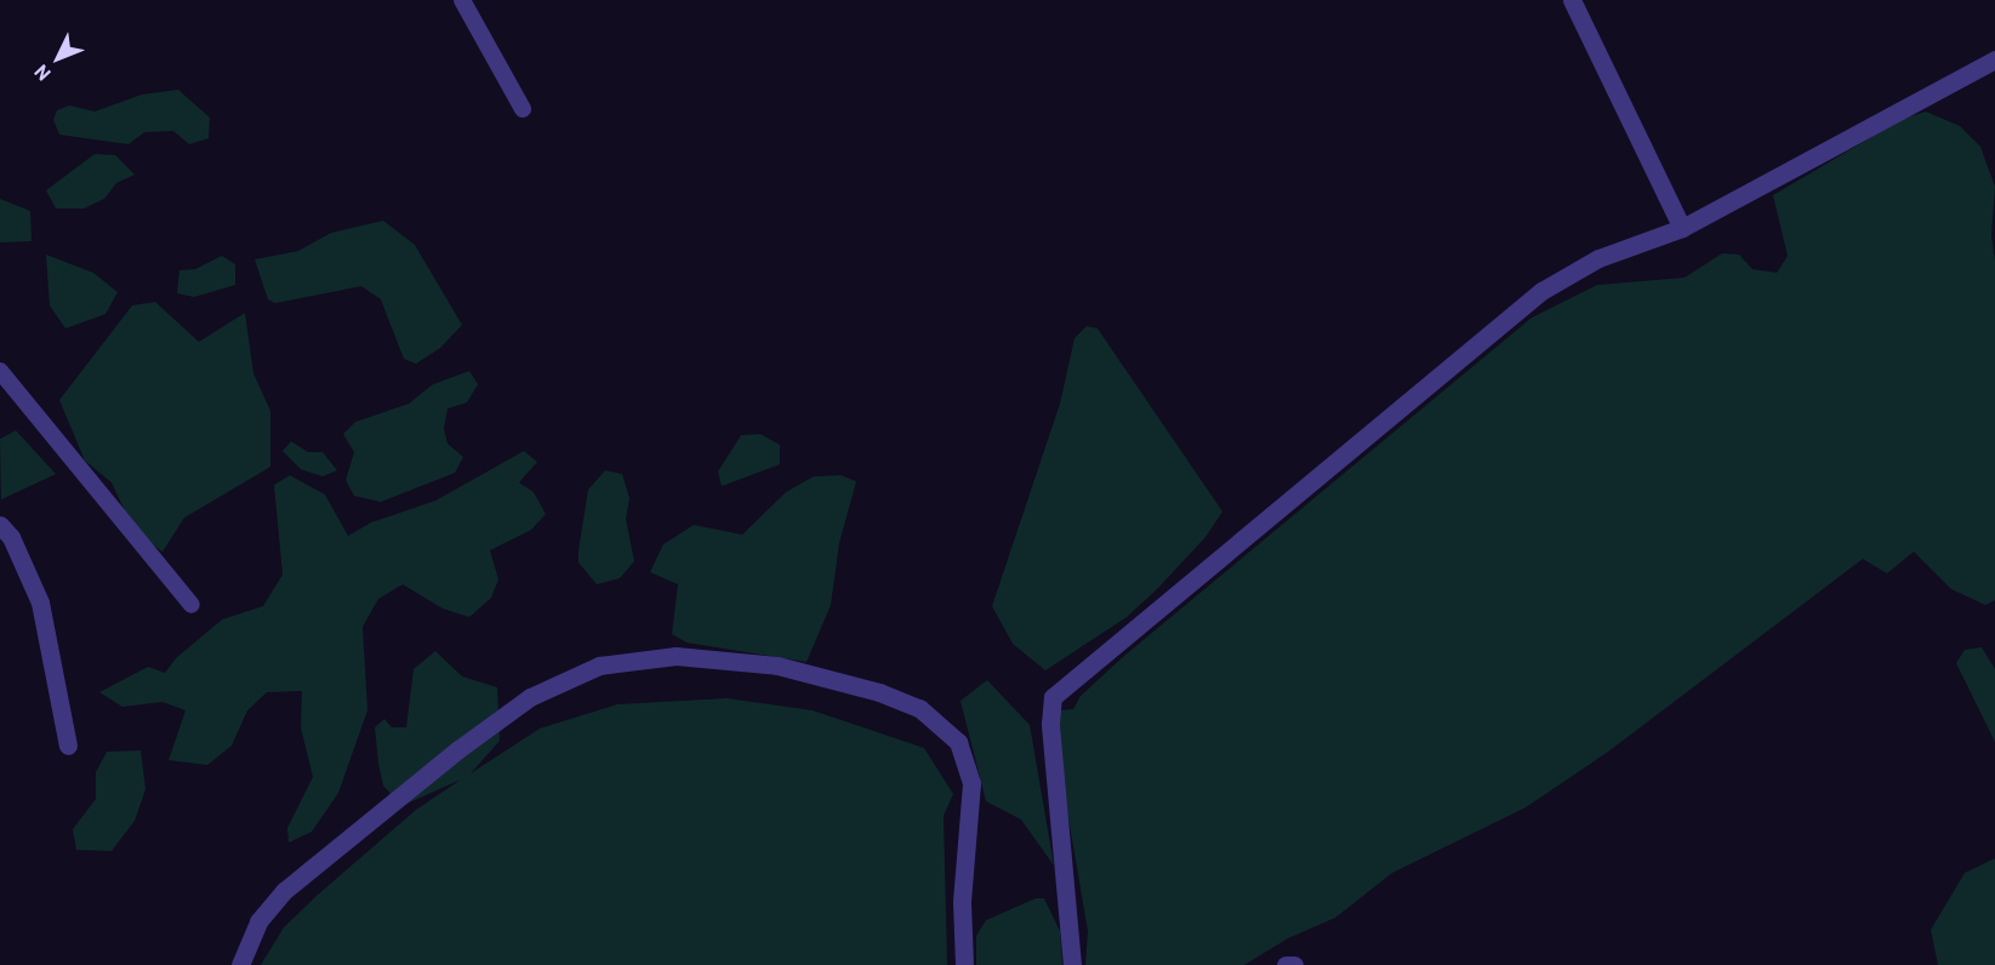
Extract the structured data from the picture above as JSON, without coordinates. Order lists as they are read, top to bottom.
{
  "north": "bottom left"
}
